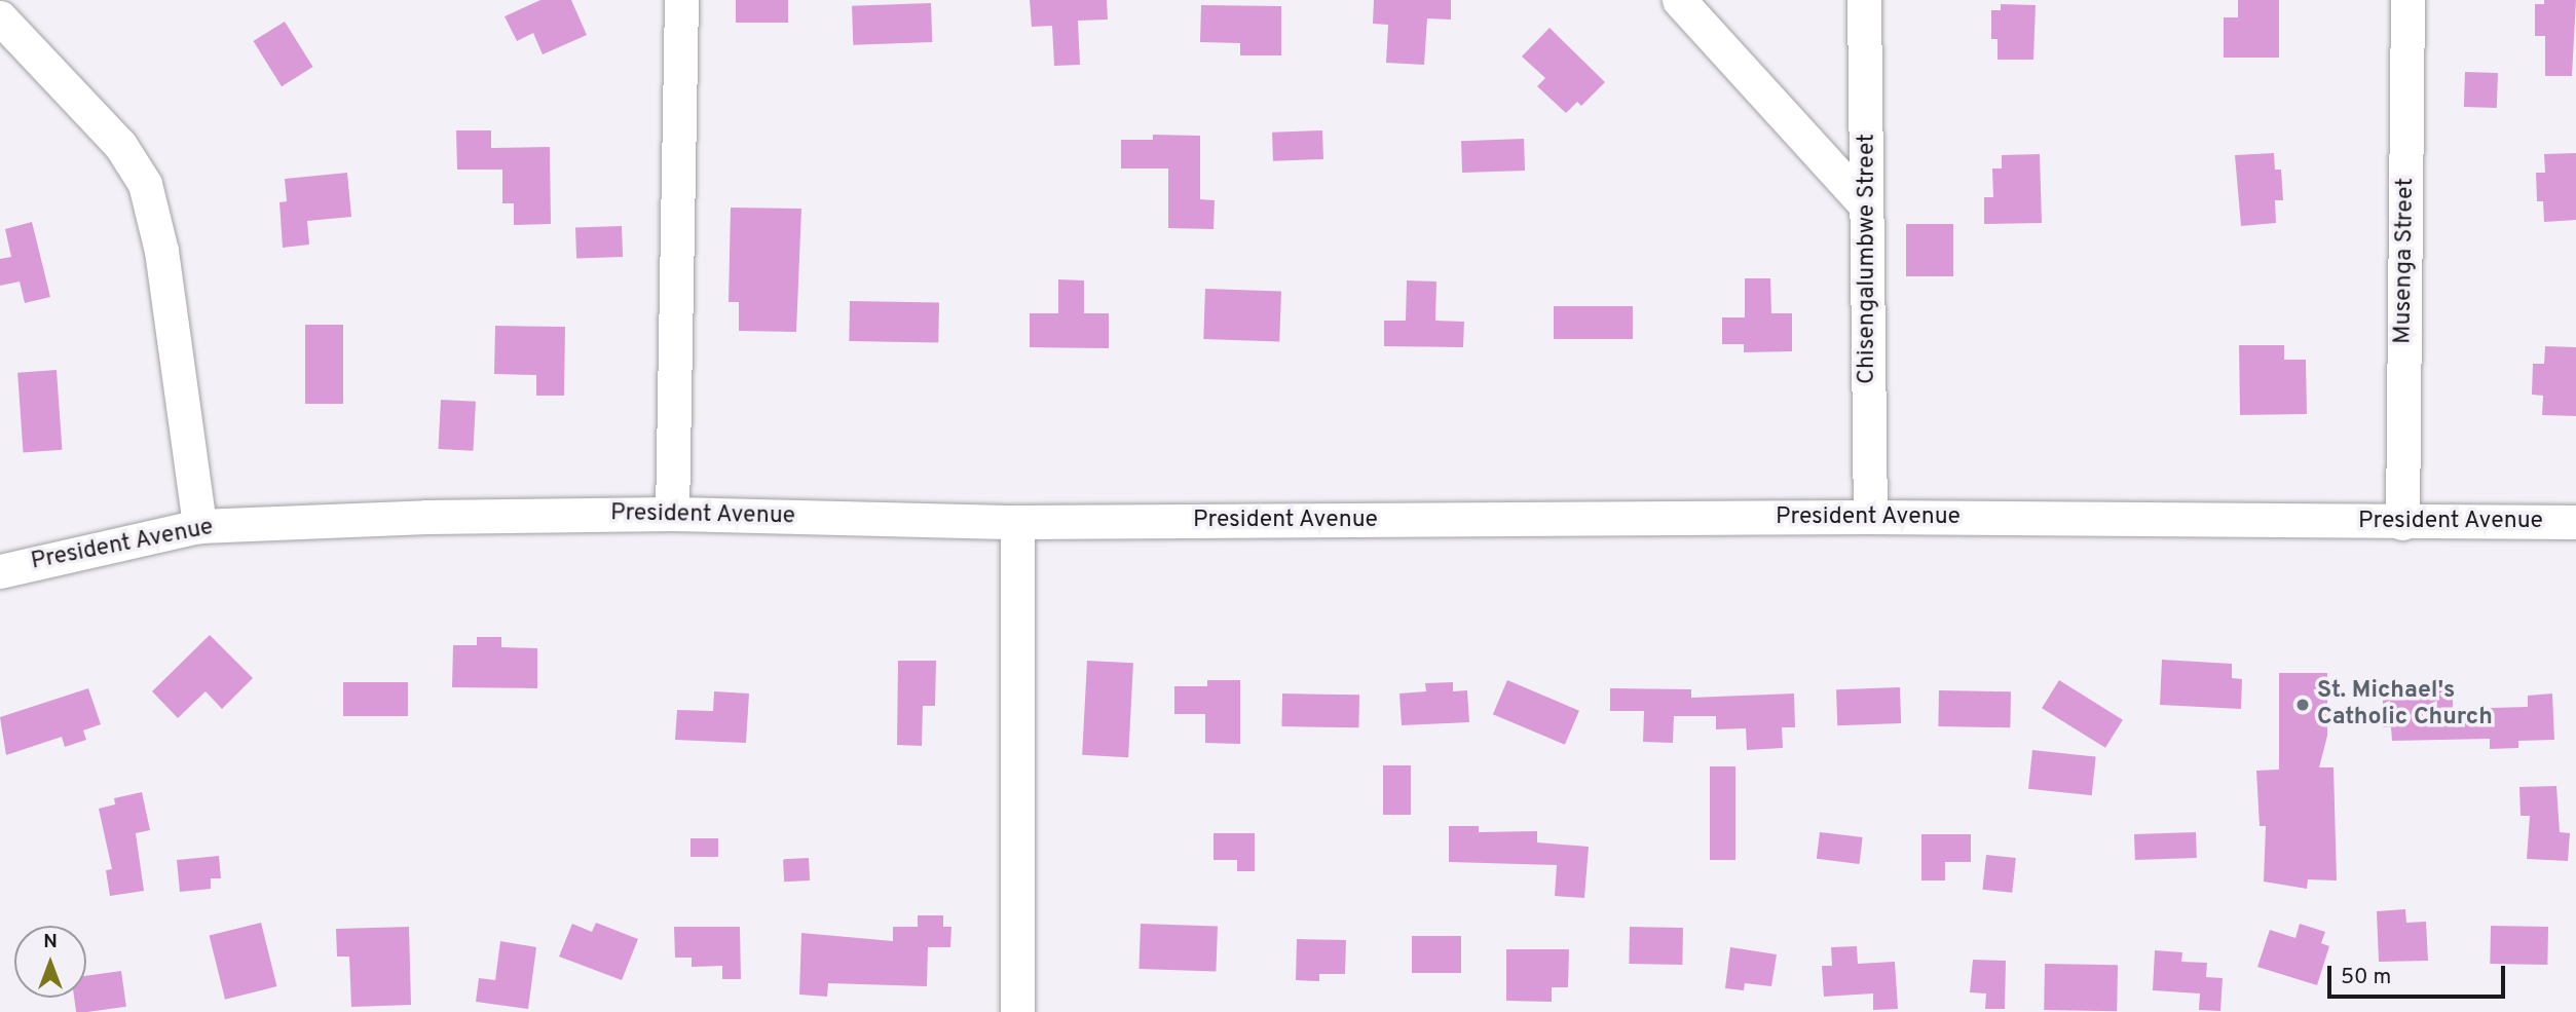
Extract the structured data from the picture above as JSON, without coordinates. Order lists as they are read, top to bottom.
{
  "streets": {
    "street": ["Chisengalumbwe Street", "Musenga Street", "President Avenue"]
  },
  "crossings": [
    ["Chisengalumbwe Street", "President Avenue"],
    ["Musenga Street", "President Avenue"]
  ],
  "places": ["St. Michael's Catholic Church"],
  "scale_bar": "50 m",
  "north": "top"
}
